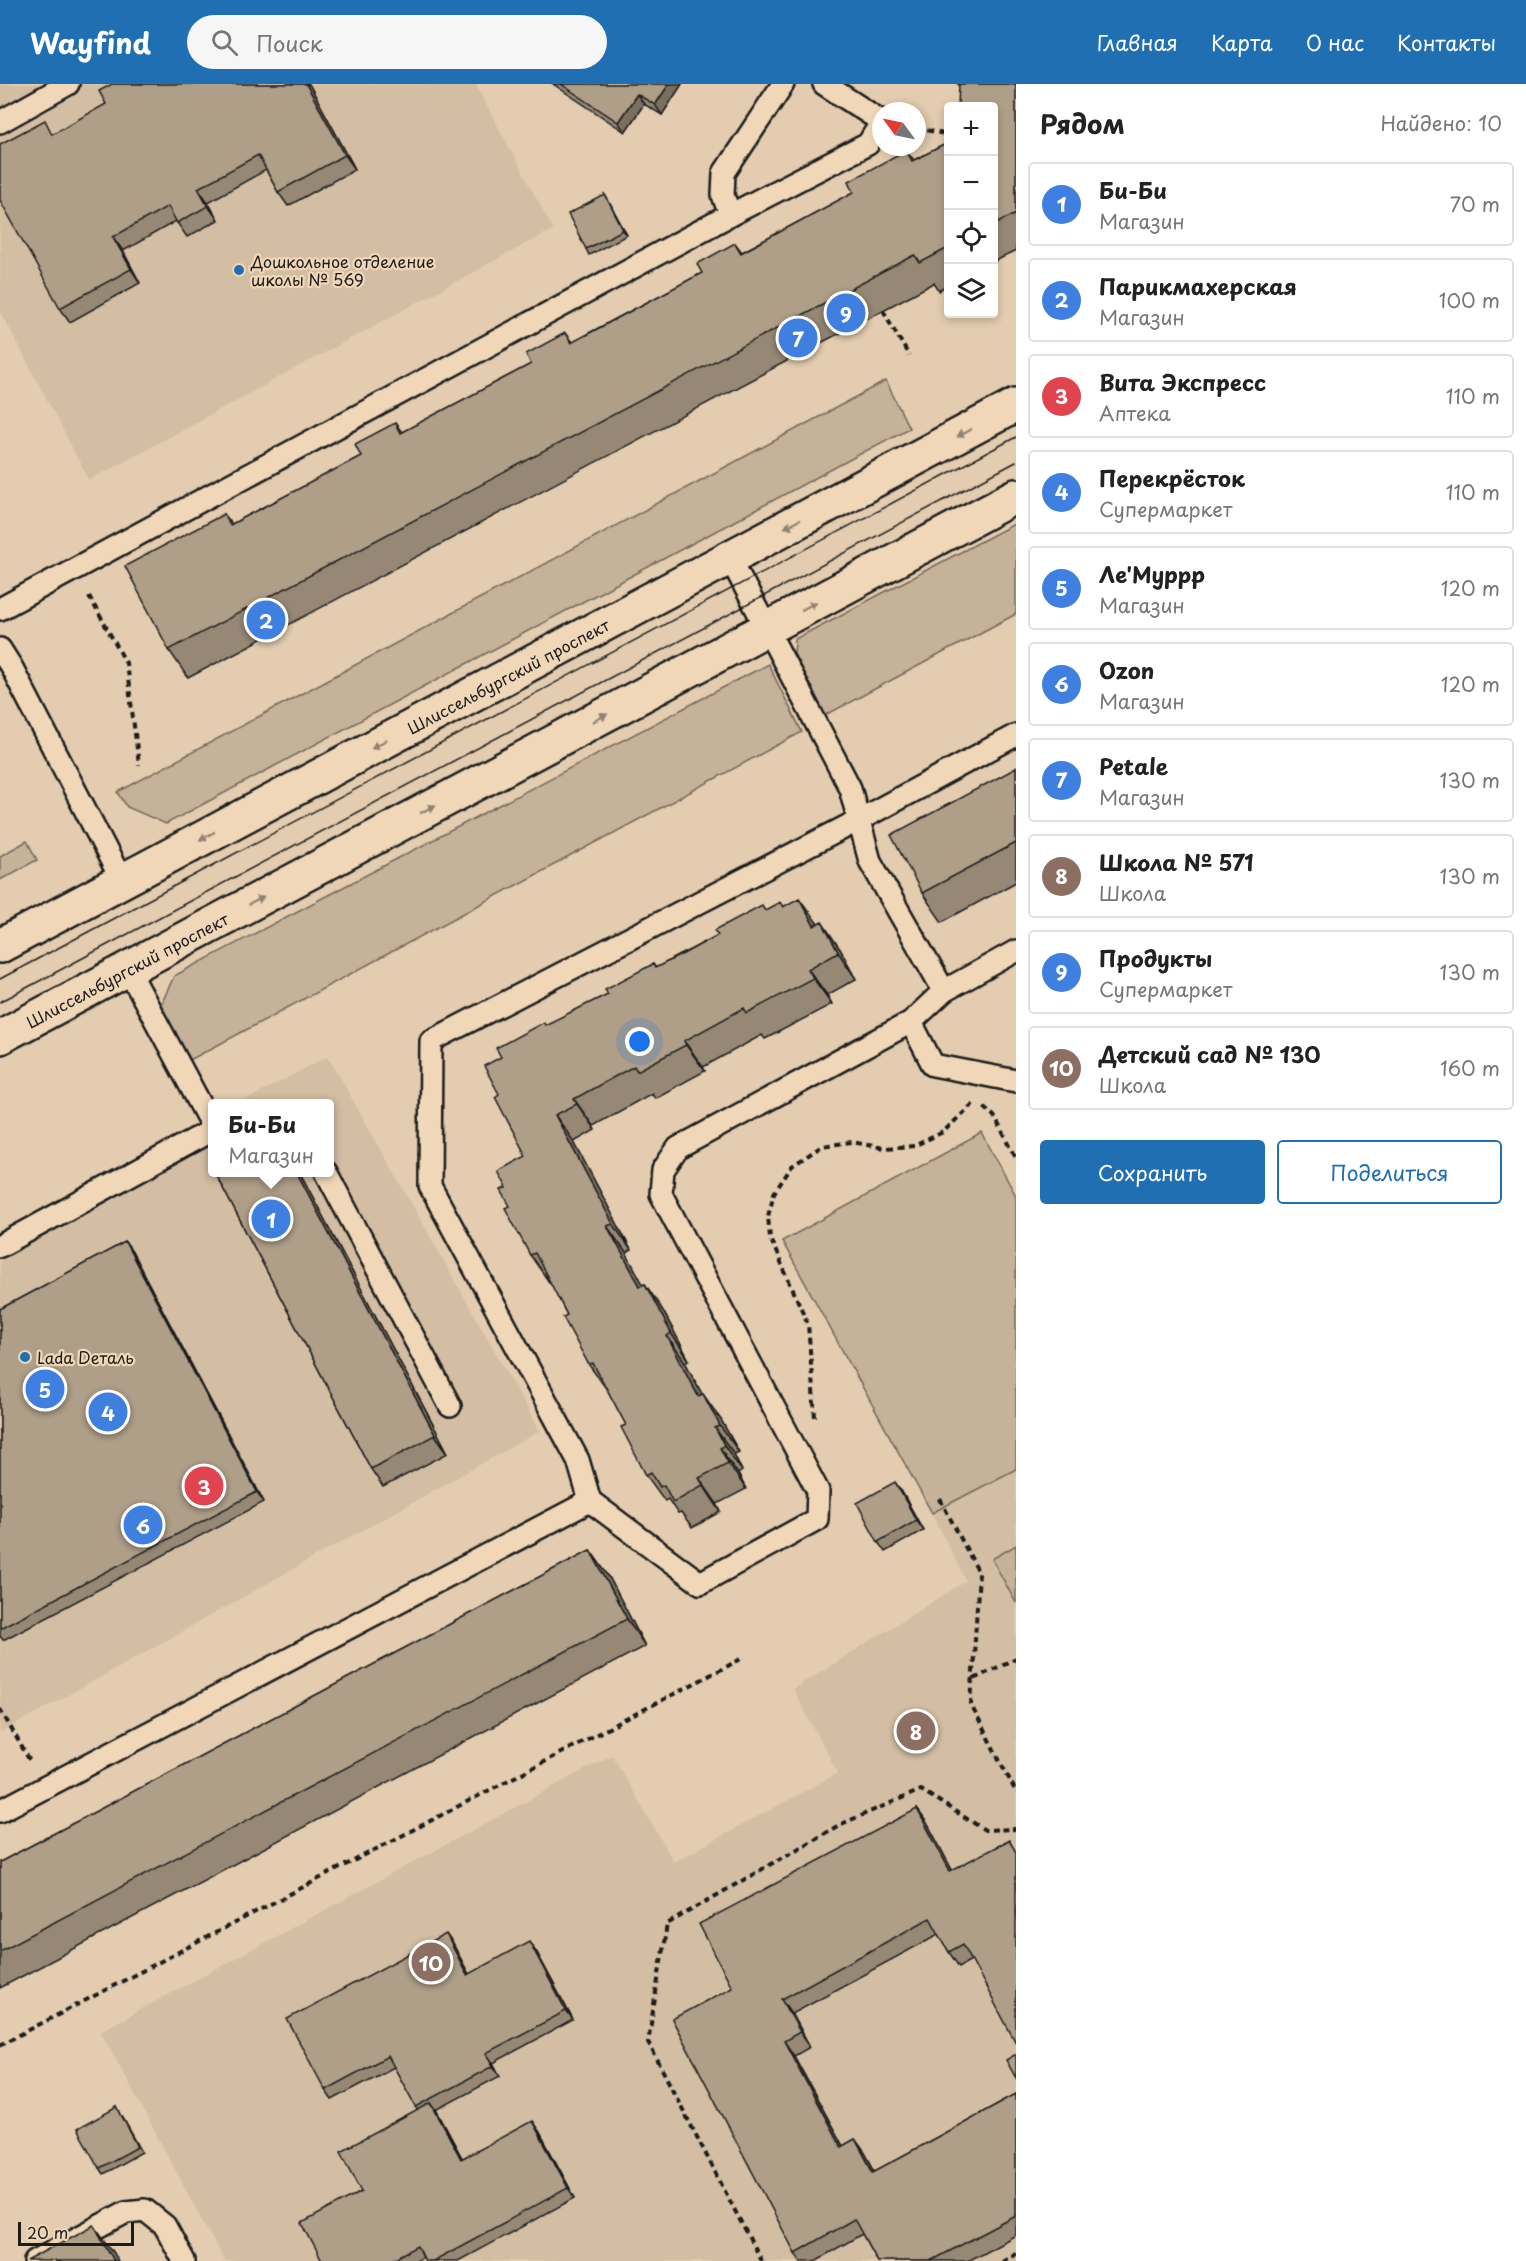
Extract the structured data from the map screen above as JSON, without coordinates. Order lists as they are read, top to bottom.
{
  "streets": {
    "main road": ["Шлиссельбургский проспект"]
  },
  "places": ["Дошкольное отделение школы № 569", "Lada Dеталь"],
  "scale_bar": "20 m",
  "north": "top left",
  "page": {
    "header": "Wayfind",
    "search": "Поиск",
    "nav": [
      "Главная",
      "Карта",
      "О нас",
      "Контакты"
    ],
    "heading": ["Рядом", "Найдено: 10"],
    "map_buttons": ["+", "−"],
    "list": [
      {
        "mark": "1",
        "name": "Би-Би",
        "note": "Магазин",
        "value": "70 m"
      },
      {
        "mark": "2",
        "name": "Парикмахерская",
        "note": "Магазин",
        "value": "100 m"
      },
      {
        "mark": "3",
        "name": "Вита Экспресс",
        "note": "Аптека",
        "value": "110 m"
      },
      {
        "mark": "4",
        "name": "Перекрёсток",
        "note": "Супермаркет",
        "value": "110 m"
      },
      {
        "mark": "5",
        "name": "Ле'Муррр",
        "note": "Магазин",
        "value": "120 m"
      },
      {
        "mark": "6",
        "name": "Ozon",
        "note": "Магазин",
        "value": "120 m"
      },
      {
        "mark": "7",
        "name": "Petale",
        "note": "Магазин",
        "value": "130 m"
      },
      {
        "mark": "8",
        "name": "Школа № 571",
        "note": "Школа",
        "value": "130 m"
      },
      {
        "mark": "9",
        "name": "Продукты",
        "note": "Супермаркет",
        "value": "130 m"
      },
      {
        "mark": "10",
        "name": "Детский сад № 130",
        "note": "Школа",
        "value": "160 m"
      }
    ],
    "pins": [
      "9",
      "7",
      "2",
      "1",
      "5",
      "4",
      "3",
      "6",
      "8",
      "10"
    ],
    "popup": ["Би-Би", "Магазин"],
    "buttons": ["Сохранить", "Поделиться"],
    "scale": "20 m"
  }
}
